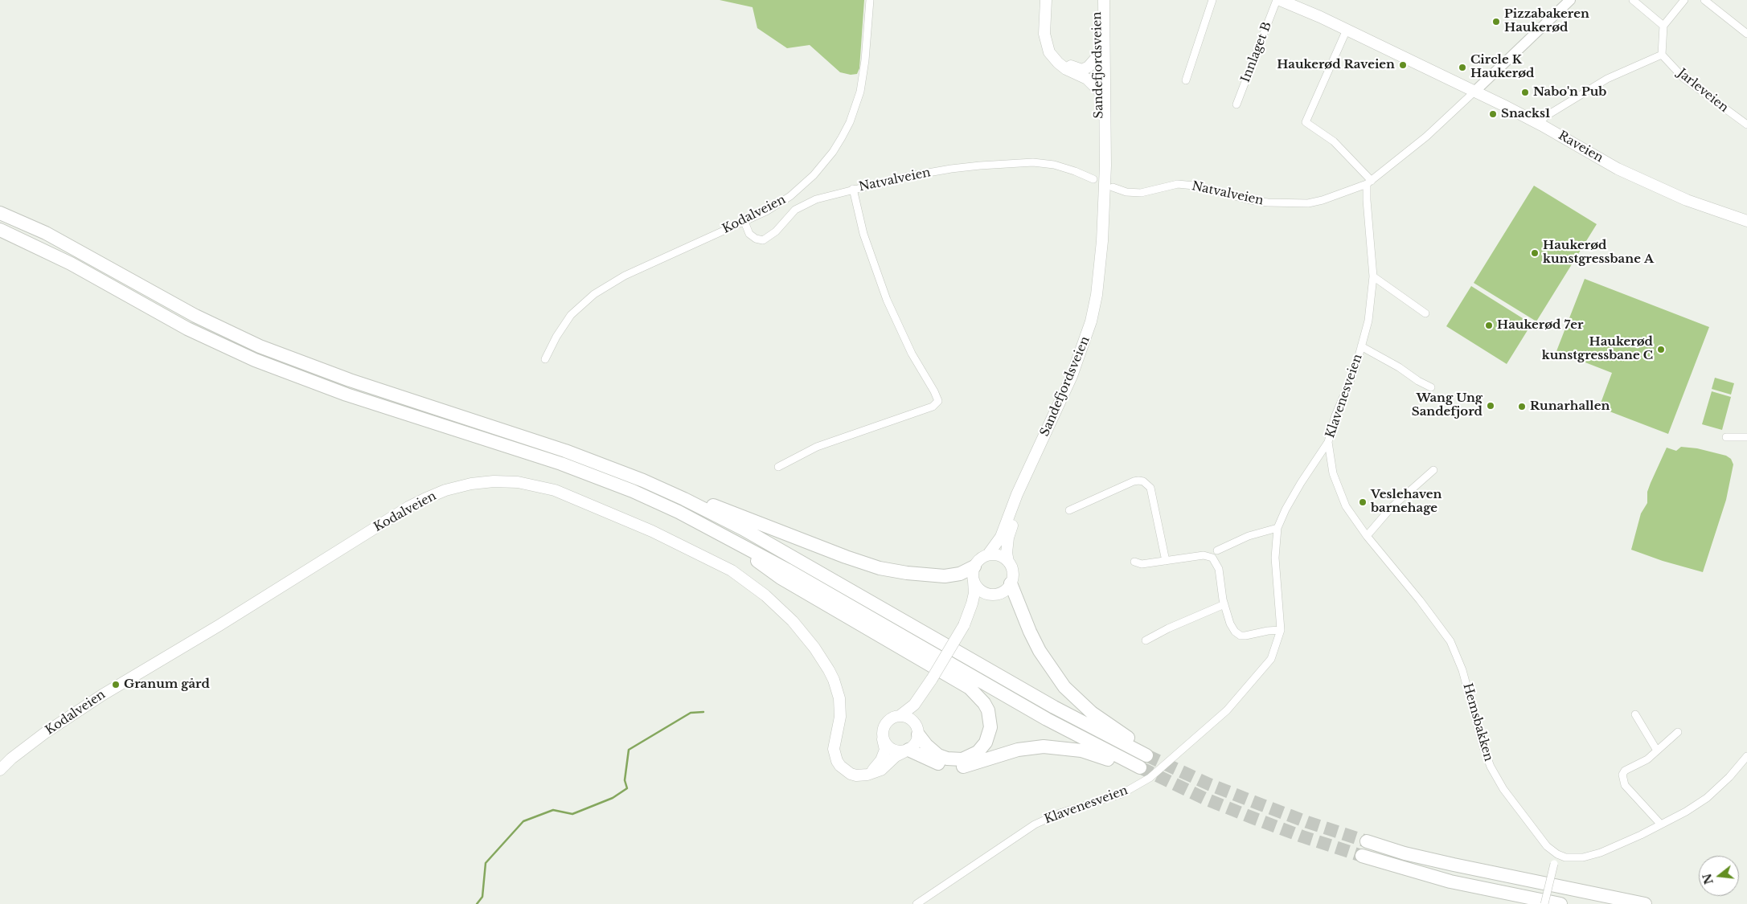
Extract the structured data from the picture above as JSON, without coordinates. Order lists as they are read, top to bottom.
{
  "streets": {
    "main road": ["Sandefjordsveien", "Raveien", "Kodalveien"],
    "street": [
      "Innlaget B",
      "Jarleveien",
      "Natvalveien",
      "Klavenesveien",
      "Hemsbakken"
    ]
  },
  "crossings": [
    ["Innlaget B", "Raveien"],
    ["Raveien", "Natvalveien"],
    ["Natvalveien", "Kodalveien"],
    ["Natvalveien", "Klavenesveien"],
    ["Klavenesveien", "Hemsbakken"]
  ],
  "places": [
    "Pizzabakeren Haukerød",
    "Haukerød Raveien",
    "Circle K Haukerød",
    "Nabo'n Pub",
    "Snacks1",
    "Haukerød kunstgressbane A",
    "Haukerød 7er",
    "Haukerød kunstgressbane C",
    "Wang Ung Sandefjord",
    "Runarhallen",
    "Veslehaven barnehage",
    "Granum gård"
  ],
  "north": "left"
}
